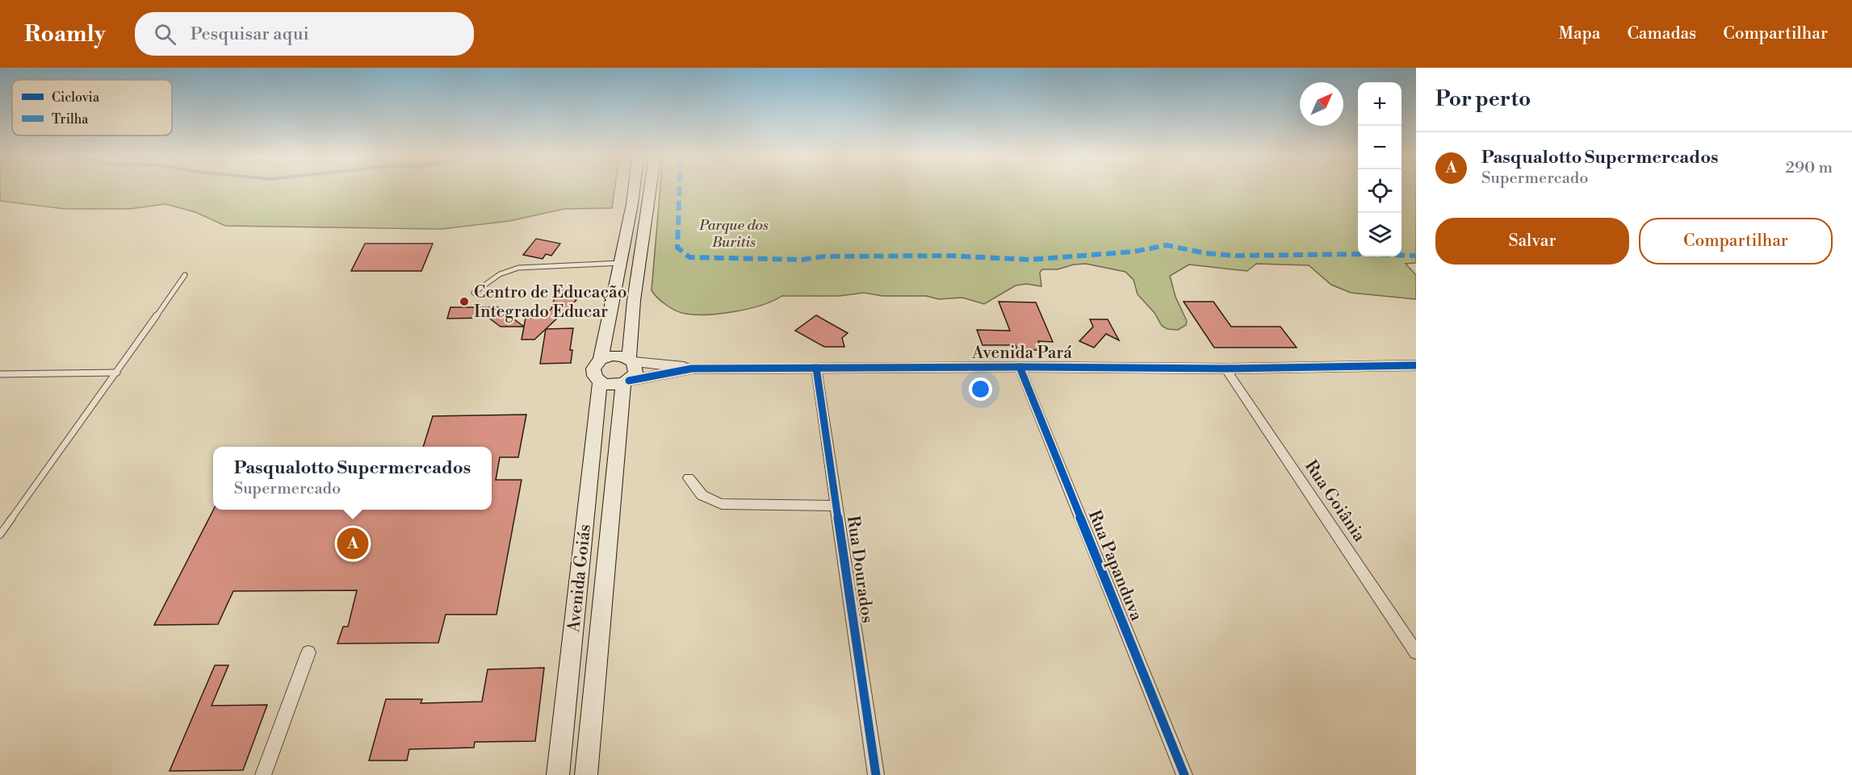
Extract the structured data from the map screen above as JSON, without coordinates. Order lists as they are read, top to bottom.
{
  "streets": {
    "main road": ["Avenida Goiás"],
    "street": [
      "Avenida Pará",
      "Rua Goiânia",
      "Rua Papanduva",
      "Rua Dourados"
    ]
  },
  "crossings": [
    ["Avenida Pará", "Rua Goiânia"],
    ["Avenida Pará", "Rua Papanduva"],
    ["Avenida Pará", "Rua Dourados"],
    ["Avenida Pará", "Avenida Goiás"]
  ],
  "parks": ["Parque dos Buritis"],
  "places": ["Centro de Educação Integrado Educar"],
  "legend": ["Ciclovia", "Trilha"],
  "north": "top right",
  "page": {
    "header": "Roamly",
    "search": "Pesquisar aqui",
    "nav": ["Mapa", "Camadas", "Compartilhar"],
    "heading": "Por perto",
    "map_buttons": ["+", "−"],
    "list": [
      {
        "mark": "A",
        "name": "Pasqualotto Supermercados",
        "note": "Supermercado",
        "value": "290 m"
      }
    ],
    "buttons": ["Salvar", "Compartilhar"],
    "popup": ["Pasqualotto Supermercados", "Supermercado"],
    "pins": "A"
  }
}
